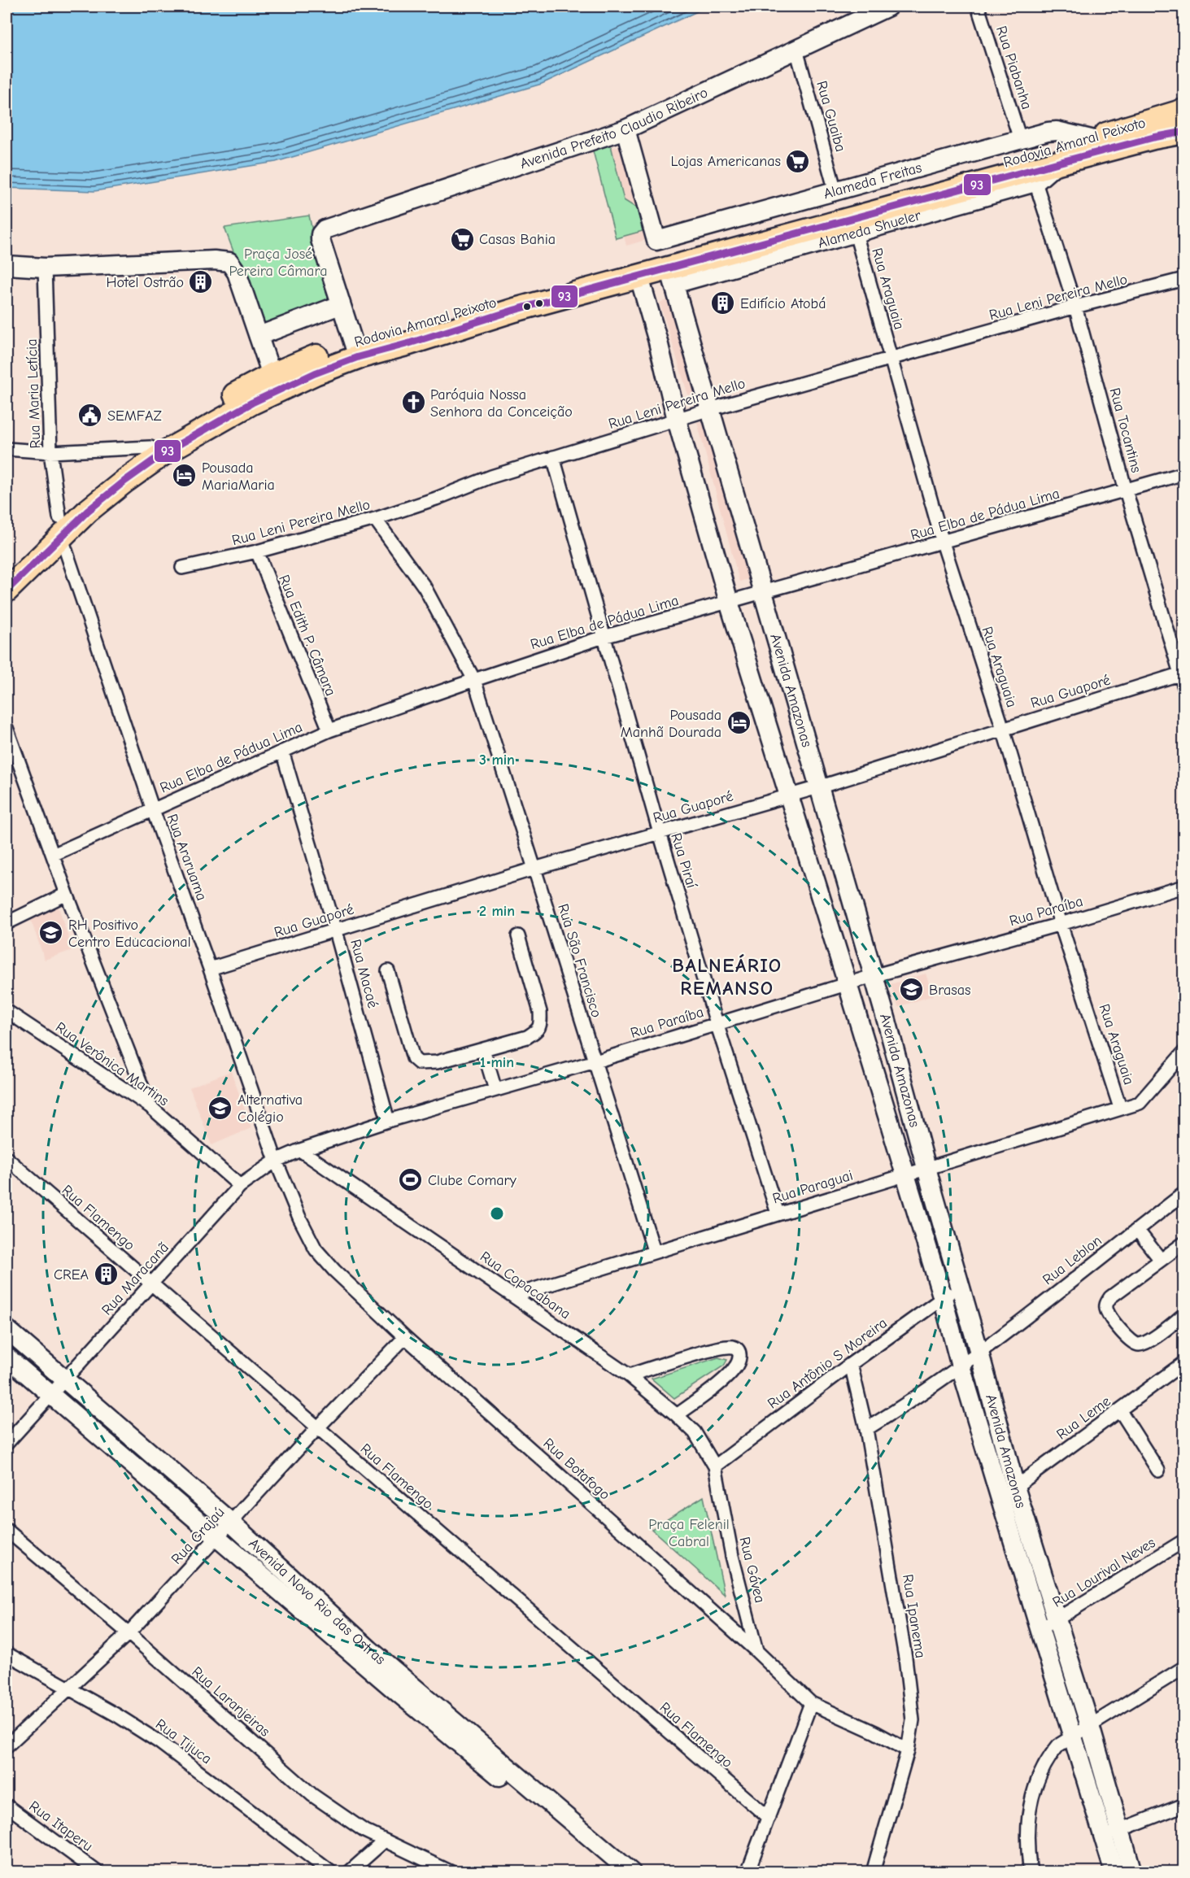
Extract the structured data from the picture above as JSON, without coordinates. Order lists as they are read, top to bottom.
{
  "streets": {
    "highway": ["Rodovia Amaral Peixoto"],
    "street": [
      "Rua Piabanha",
      "Rua Guaiba",
      "Avenida Prefeito Claudio Ribeiro",
      "Alameda Freitas",
      "Alameda Shueler",
      "Rua Araguaia",
      "Rua Leni Pereira Mello",
      "Rua Maria Letícia",
      "Rua Tocantins",
      "Rua Elba de Pádua Lima",
      "Rua Edith P. Câmara",
      "Avenida Amazonas",
      "Rua Guaporé",
      "Rua Araruama",
      "Rua Piraí",
      "Rua Paraíba",
      "Rua São Francisco",
      "Rua Macaé",
      "Rua Verônica Martins",
      "Rua Paraguai",
      "Rua Flamengo",
      "Rua Leblon",
      "Rua Maracanã",
      "Rua Copacabana",
      "Rua Antônio S Moreira",
      "Rua Leme",
      "Rua Botafogo",
      "Rua Grajaú",
      "Rua Gávea",
      "Rua Lourival Neves",
      "Avenida Novo Rio das Ostras",
      "Rua Ipanema",
      "Rua Laranjeiras",
      "Rua Tijuca",
      "Rua Itaperu"
    ]
  },
  "crossings": [
    ["Rua Piabanha", "Alameda Freitas"],
    ["Rua Guaiba", "Avenida Prefeito Claudio Ribeiro"],
    ["Rua Guaiba", "Alameda Freitas"],
    ["Avenida Prefeito Claudio Ribeiro", "Alameda Freitas"],
    ["Rodovia Amaral Peixoto", "Alameda Freitas"],
    ["Rodovia Amaral Peixoto", "Alameda Shueler"],
    ["Rodovia Amaral Peixoto", "Rua Maria Letícia"],
    ["Rodovia Amaral Peixoto", "Avenida Amazonas"],
    ["Rodovia Amaral Peixoto", "Rua Araruama"],
    ["Alameda Shueler", "Rua Araguaia"],
    ["Alameda Shueler", "Rua Tocantins"],
    ["Alameda Shueler", "Avenida Amazonas"],
    ["Rua Araguaia", "Rua Leni Pereira Mello"],
    ["Rua Araguaia", "Rua Elba de Pádua Lima"],
    ["Rua Araguaia", "Rua Guaporé"],
    ["Rua Araguaia", "Rua Paraíba"],
    ["Rua Araguaia", "Rua Paraguai"],
    ["Rua Leni Pereira Mello", "Rua Tocantins"],
    ["Rua Leni Pereira Mello", "Rua Edith P. Câmara"],
    ["Rua Leni Pereira Mello", "Avenida Amazonas"],
    ["Rua Leni Pereira Mello", "Rua Piraí"],
    ["Rua Leni Pereira Mello", "Rua São Francisco"],
    ["Rua Maria Letícia", "Rua Araruama"],
    ["Rua Tocantins", "Rua Elba de Pádua Lima"],
    ["Rua Tocantins", "Rua Guaporé"],
    ["Rua Elba de Pádua Lima", "Rua Edith P. Câmara"],
    ["Rua Elba de Pádua Lima", "Avenida Amazonas"],
    ["Rua Elba de Pádua Lima", "Rua Araruama"],
    ["Rua Elba de Pádua Lima", "Rua Piraí"],
    ["Rua Elba de Pádua Lima", "Rua São Francisco"],
    ["Rua Elba de Pádua Lima", "Rua Macaé"],
    ["Avenida Amazonas", "Rua Guaporé"],
    ["Avenida Amazonas", "Rua Paraíba"],
    ["Avenida Amazonas", "Rua Paraguai"],
    ["Avenida Amazonas", "Rua Leblon"],
    ["Avenida Amazonas", "Rua Antônio S Moreira"],
    ["Avenida Amazonas", "Rua Leme"],
    ["Avenida Amazonas", "Rua Lourival Neves"],
    ["Rua Guaporé", "Rua Araruama"],
    ["Rua Guaporé", "Rua Piraí"],
    ["Rua Guaporé", "Rua São Francisco"],
    ["Rua Guaporé", "Rua Macaé"],
    ["Rua Araruama", "Rua Maracanã"],
    ["Rua Araruama", "Rua Botafogo"],
    ["Rua Piraí", "Rua Paraíba"],
    ["Rua Piraí", "Rua Paraguai"],
    ["Rua Paraíba", "Rua São Francisco"],
    ["Rua Paraíba", "Rua Macaé"],
    ["Rua Paraíba", "Rua Maracanã"],
    ["Rua Paraíba", "Rua Copacabana"],
    ["Rua São Francisco", "Rua Paraguai"],
    ["Rua Verônica Martins", "Rua Maracanã"],
    ["Rua Paraguai", "Rua Copacabana"],
    ["Rua Flamengo", "Rua Maracanã"],
    ["Rua Flamengo", "Rua Grajaú"],
    ["Rua Maracanã", "Rua Copacabana"],
    ["Rua Maracanã", "Rua Botafogo"],
    ["Rua Maracanã", "Avenida Novo Rio das Ostras"],
    ["Rua Copacabana", "Rua Antônio S Moreira"],
    ["Rua Copacabana", "Rua Gávea"],
    ["Rua Antônio S Moreira", "Rua Gávea"],
    ["Rua Antônio S Moreira", "Rua Ipanema"],
    ["Rua Botafogo", "Rua Grajaú"],
    ["Rua Botafogo", "Rua Gávea"],
    ["Rua Botafogo", "Rua Ipanema"],
    ["Rua Grajaú", "Avenida Novo Rio das Ostras"],
    ["Rua Grajaú", "Rua Laranjeiras"],
    ["Rua Grajaú", "Rua Tijuca"]
  ],
  "districts": ["BALNEÁRIO REMANSO"],
  "parks": ["Praça José Pereira Câmara", "Praça Felenil Cabral"],
  "places": {
    "supermarket": ["Lojas Americanas", "Casas Bahia"],
    "building": ["Hotel Ostrão", "Edifício Atobá", "CREA"],
    "church": ["Paróquia Nossa Senhora da Conceição"],
    "public building": ["SEMFAZ"],
    "hotel": ["Pousada MariaMaria", "Pousada Manhã Dourada"],
    "school or university": ["RH Positivo Centro Educacional", "Brasas", "Alternativa Colégio"],
    "sports": ["Clube Comary"]
  },
  "lines": ["transit line 93"],
  "rings": ["3 min", "2 min", "1 min"]
}
